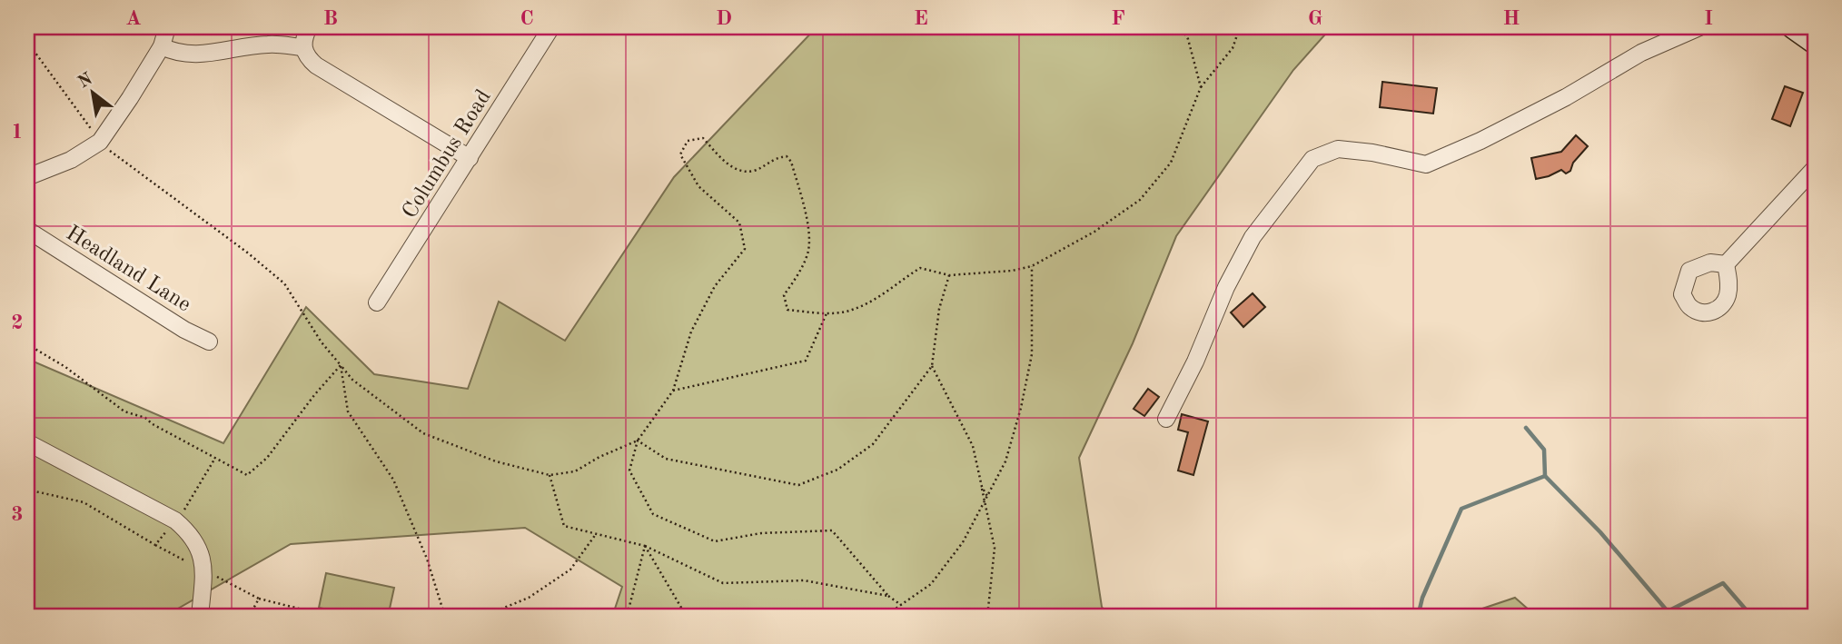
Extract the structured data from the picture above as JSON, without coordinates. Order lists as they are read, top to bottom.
{
  "streets": {
    "street": ["Columbus Road", "Headland Lane"]
  },
  "north": "top left",
  "grid": {
    "columns": [
      "A",
      "B",
      "C",
      "D",
      "E",
      "F",
      "G",
      "H",
      "I"
    ],
    "rows": ["1", "2", "3"]
  }
}
